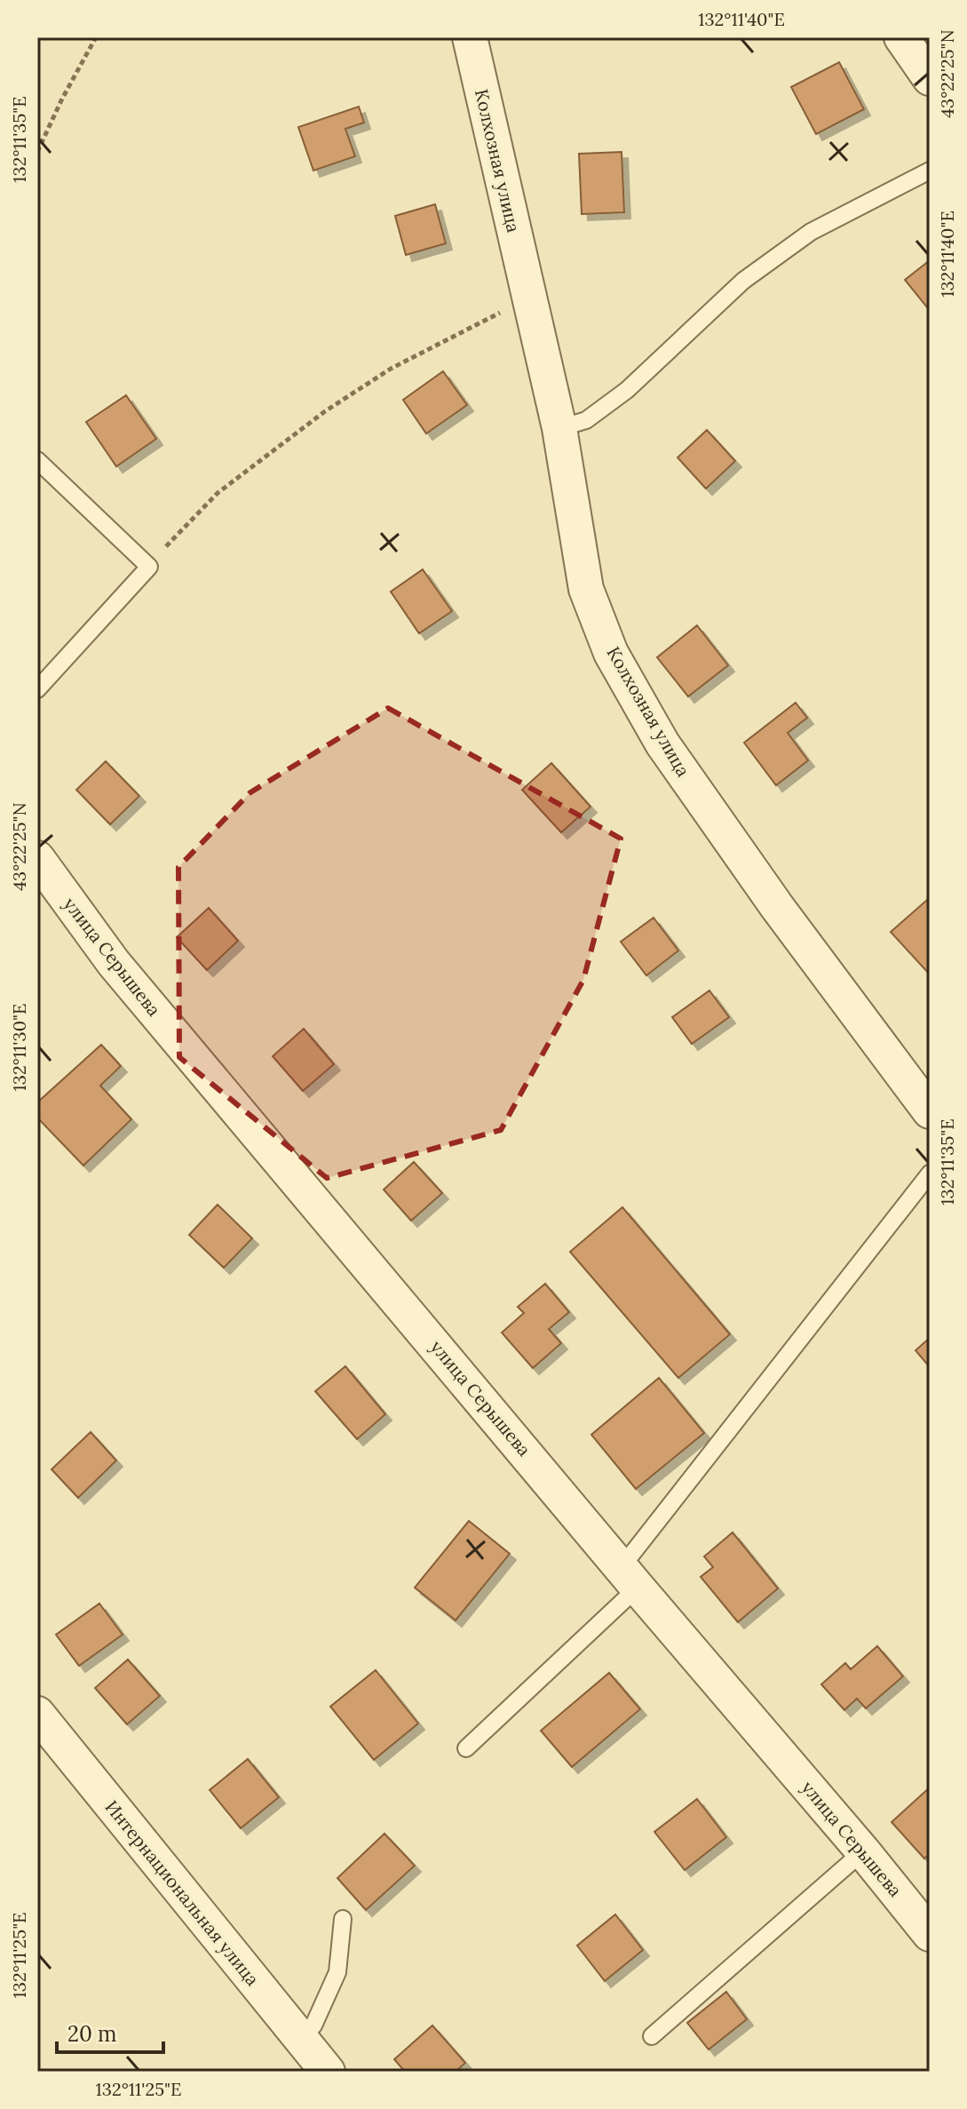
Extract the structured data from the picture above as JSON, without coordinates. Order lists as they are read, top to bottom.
{
  "streets": {
    "street": ["Колхозная улица", "улица Серышева", "Интернациональная улица"]
  },
  "scale_bar": "20 m",
  "coordinates": [
    "132°11'40\"E",
    "43°22'25\"N",
    "132°11'35\"E",
    "132°11'30\"E",
    "132°11'25\"E"
  ]
}
